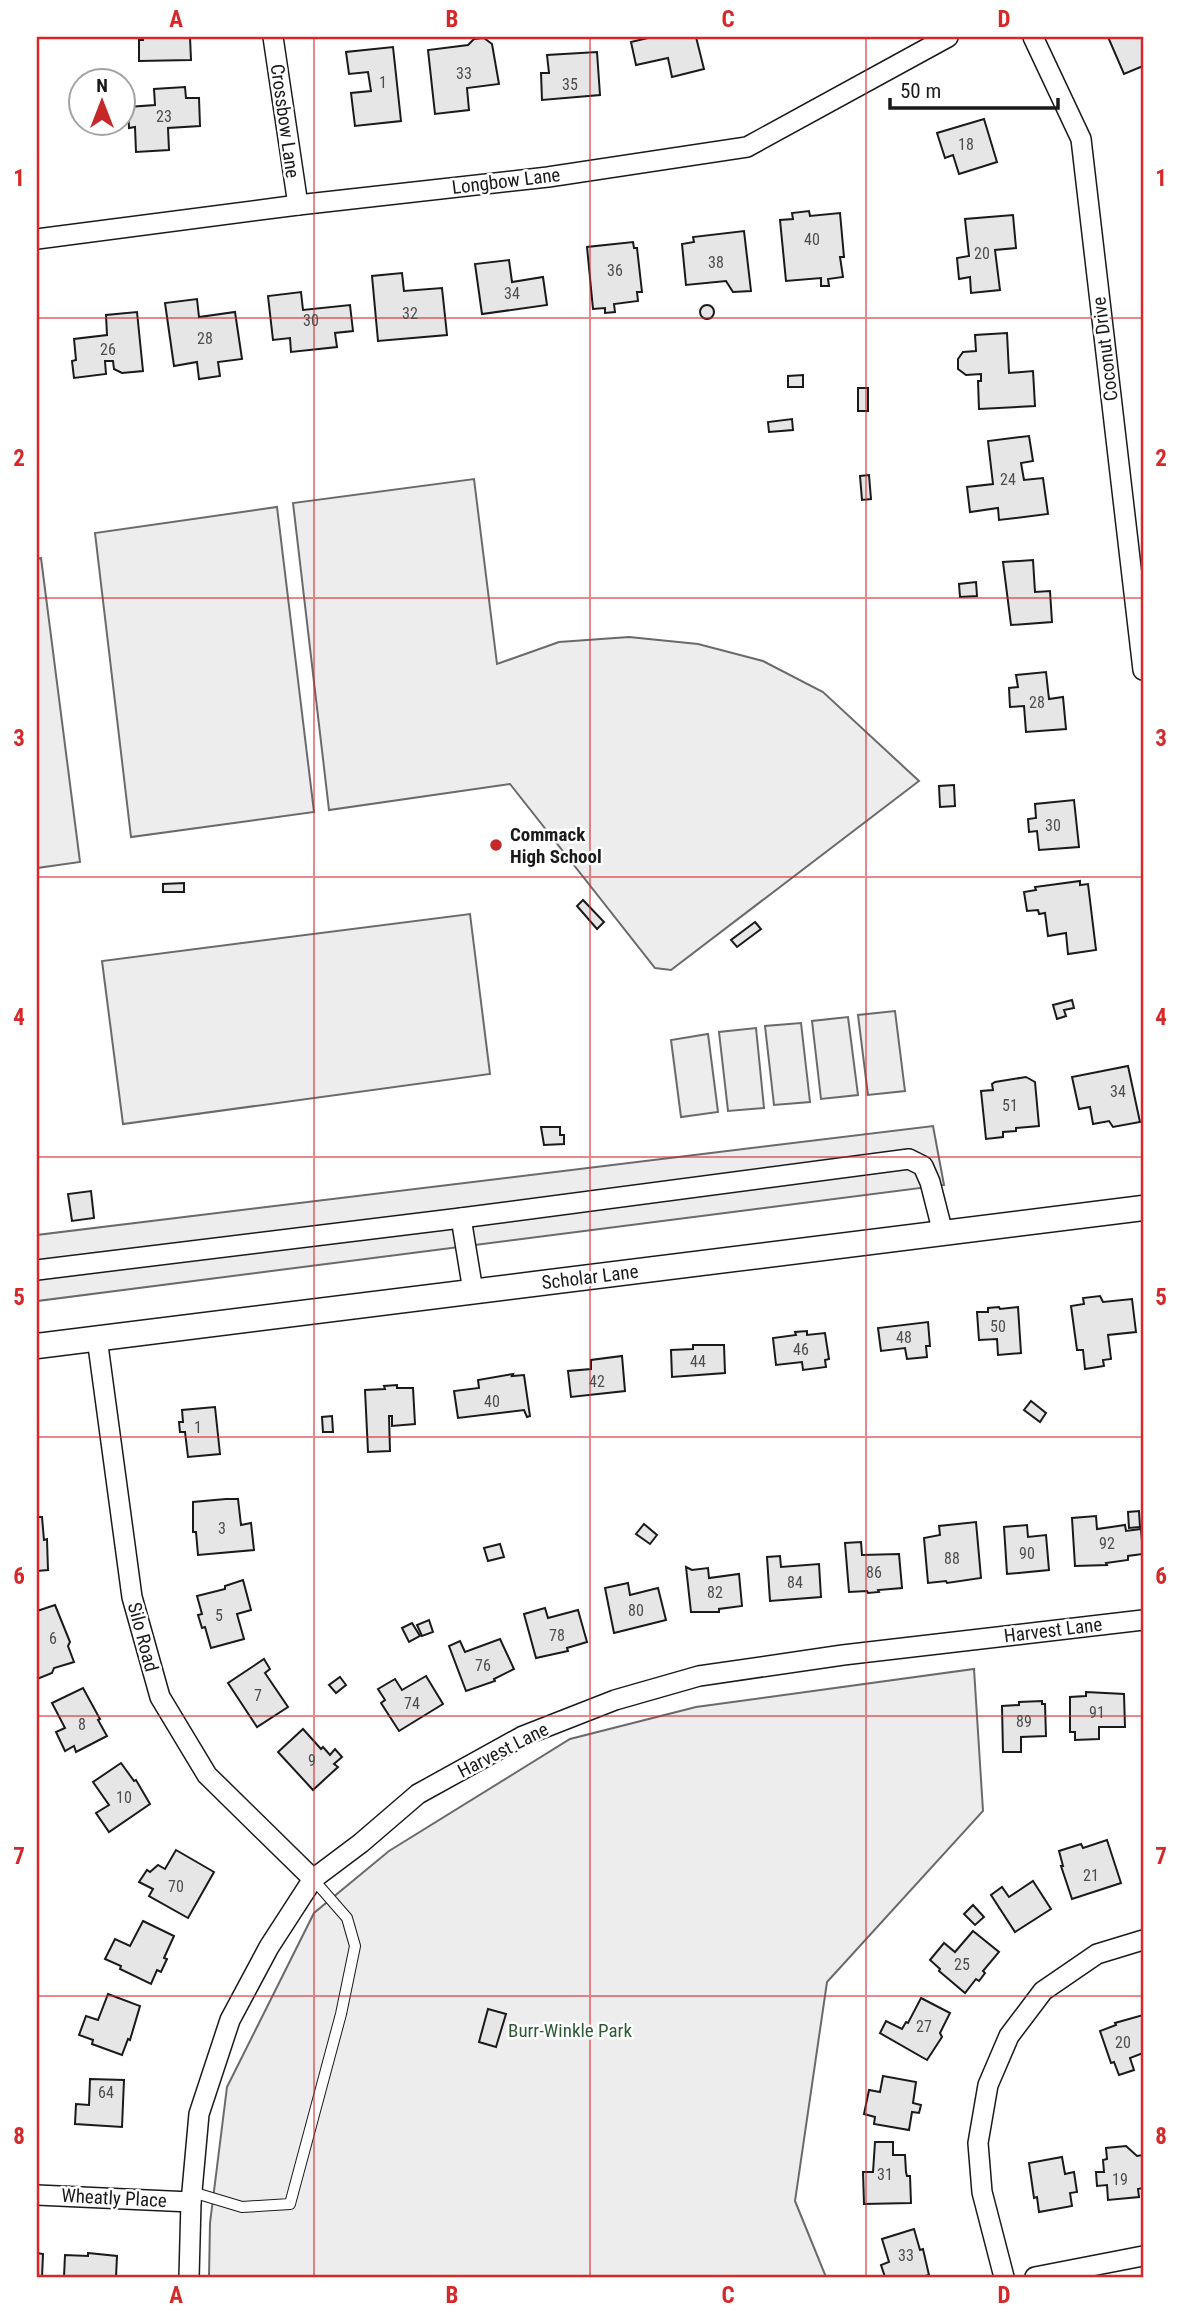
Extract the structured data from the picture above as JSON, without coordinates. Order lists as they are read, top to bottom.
{
  "streets": {
    "street": [
      "Crossbow Lane",
      "Longbow Lane",
      "Coconut Drive",
      "Scholar Lane",
      "Harvest Lane",
      "Silo Road",
      "Wheatly Place"
    ]
  },
  "crossings": [
    ["Crossbow Lane", "Longbow Lane"],
    ["Scholar Lane", "Silo Road"],
    ["Harvest Lane", "Silo Road"],
    ["Harvest Lane", "Wheatly Place"]
  ],
  "parks": ["Burr-Winkle Park"],
  "places": ["Commack High School"],
  "house_numbers": [
    "33",
    "1",
    "35",
    "23",
    "18",
    "40",
    "20",
    "38",
    "36",
    "34",
    "32",
    "30",
    "28",
    "26",
    "24",
    "28",
    "30",
    "34",
    "51",
    "50",
    "48",
    "46",
    "44",
    "42",
    "40",
    "1",
    "3",
    "92",
    "90",
    "88",
    "86",
    "84",
    "82",
    "80",
    "5",
    "78",
    "6",
    "76",
    "7",
    "74",
    "91",
    "89",
    "8",
    "9",
    "10",
    "21",
    "70",
    "25",
    "27",
    "20",
    "64",
    "31",
    "19",
    "33"
  ],
  "scale_bar": "50 m",
  "north": "top",
  "grid": {
    "columns": [
      "A",
      "B",
      "C",
      "D"
    ],
    "rows": [
      "1",
      "2",
      "3",
      "4",
      "5",
      "6",
      "7",
      "8"
    ]
  }
}
